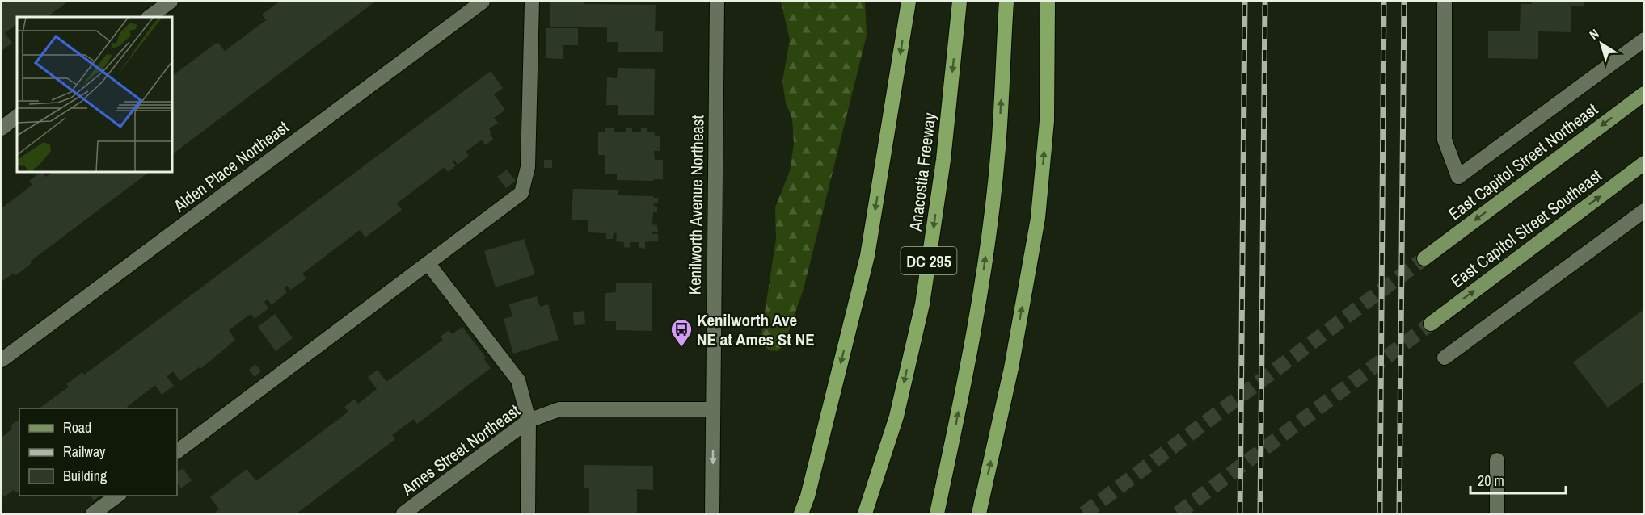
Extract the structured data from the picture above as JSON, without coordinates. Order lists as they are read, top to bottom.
{
  "streets": {
    "highway": ["Anacostia Freeway", "DC 295"],
    "main road": ["East Capitol Street Northeast", "East Capitol Street Southeast"],
    "street": ["Alden Place Northeast", "Kenilworth Avenue Northeast", "Ames Street Northeast"]
  },
  "crossings": [
    ["Kenilworth Avenue Northeast", "Ames Street Northeast"]
  ],
  "one_way": ["East Capitol Street Southeast"],
  "places": {
    "bus stop": ["Kenilworth Ave NE at Ames St NE"]
  },
  "legend": ["Road", "Railway", "Building"],
  "scale_bar": "20 m",
  "north": "top left"
}
